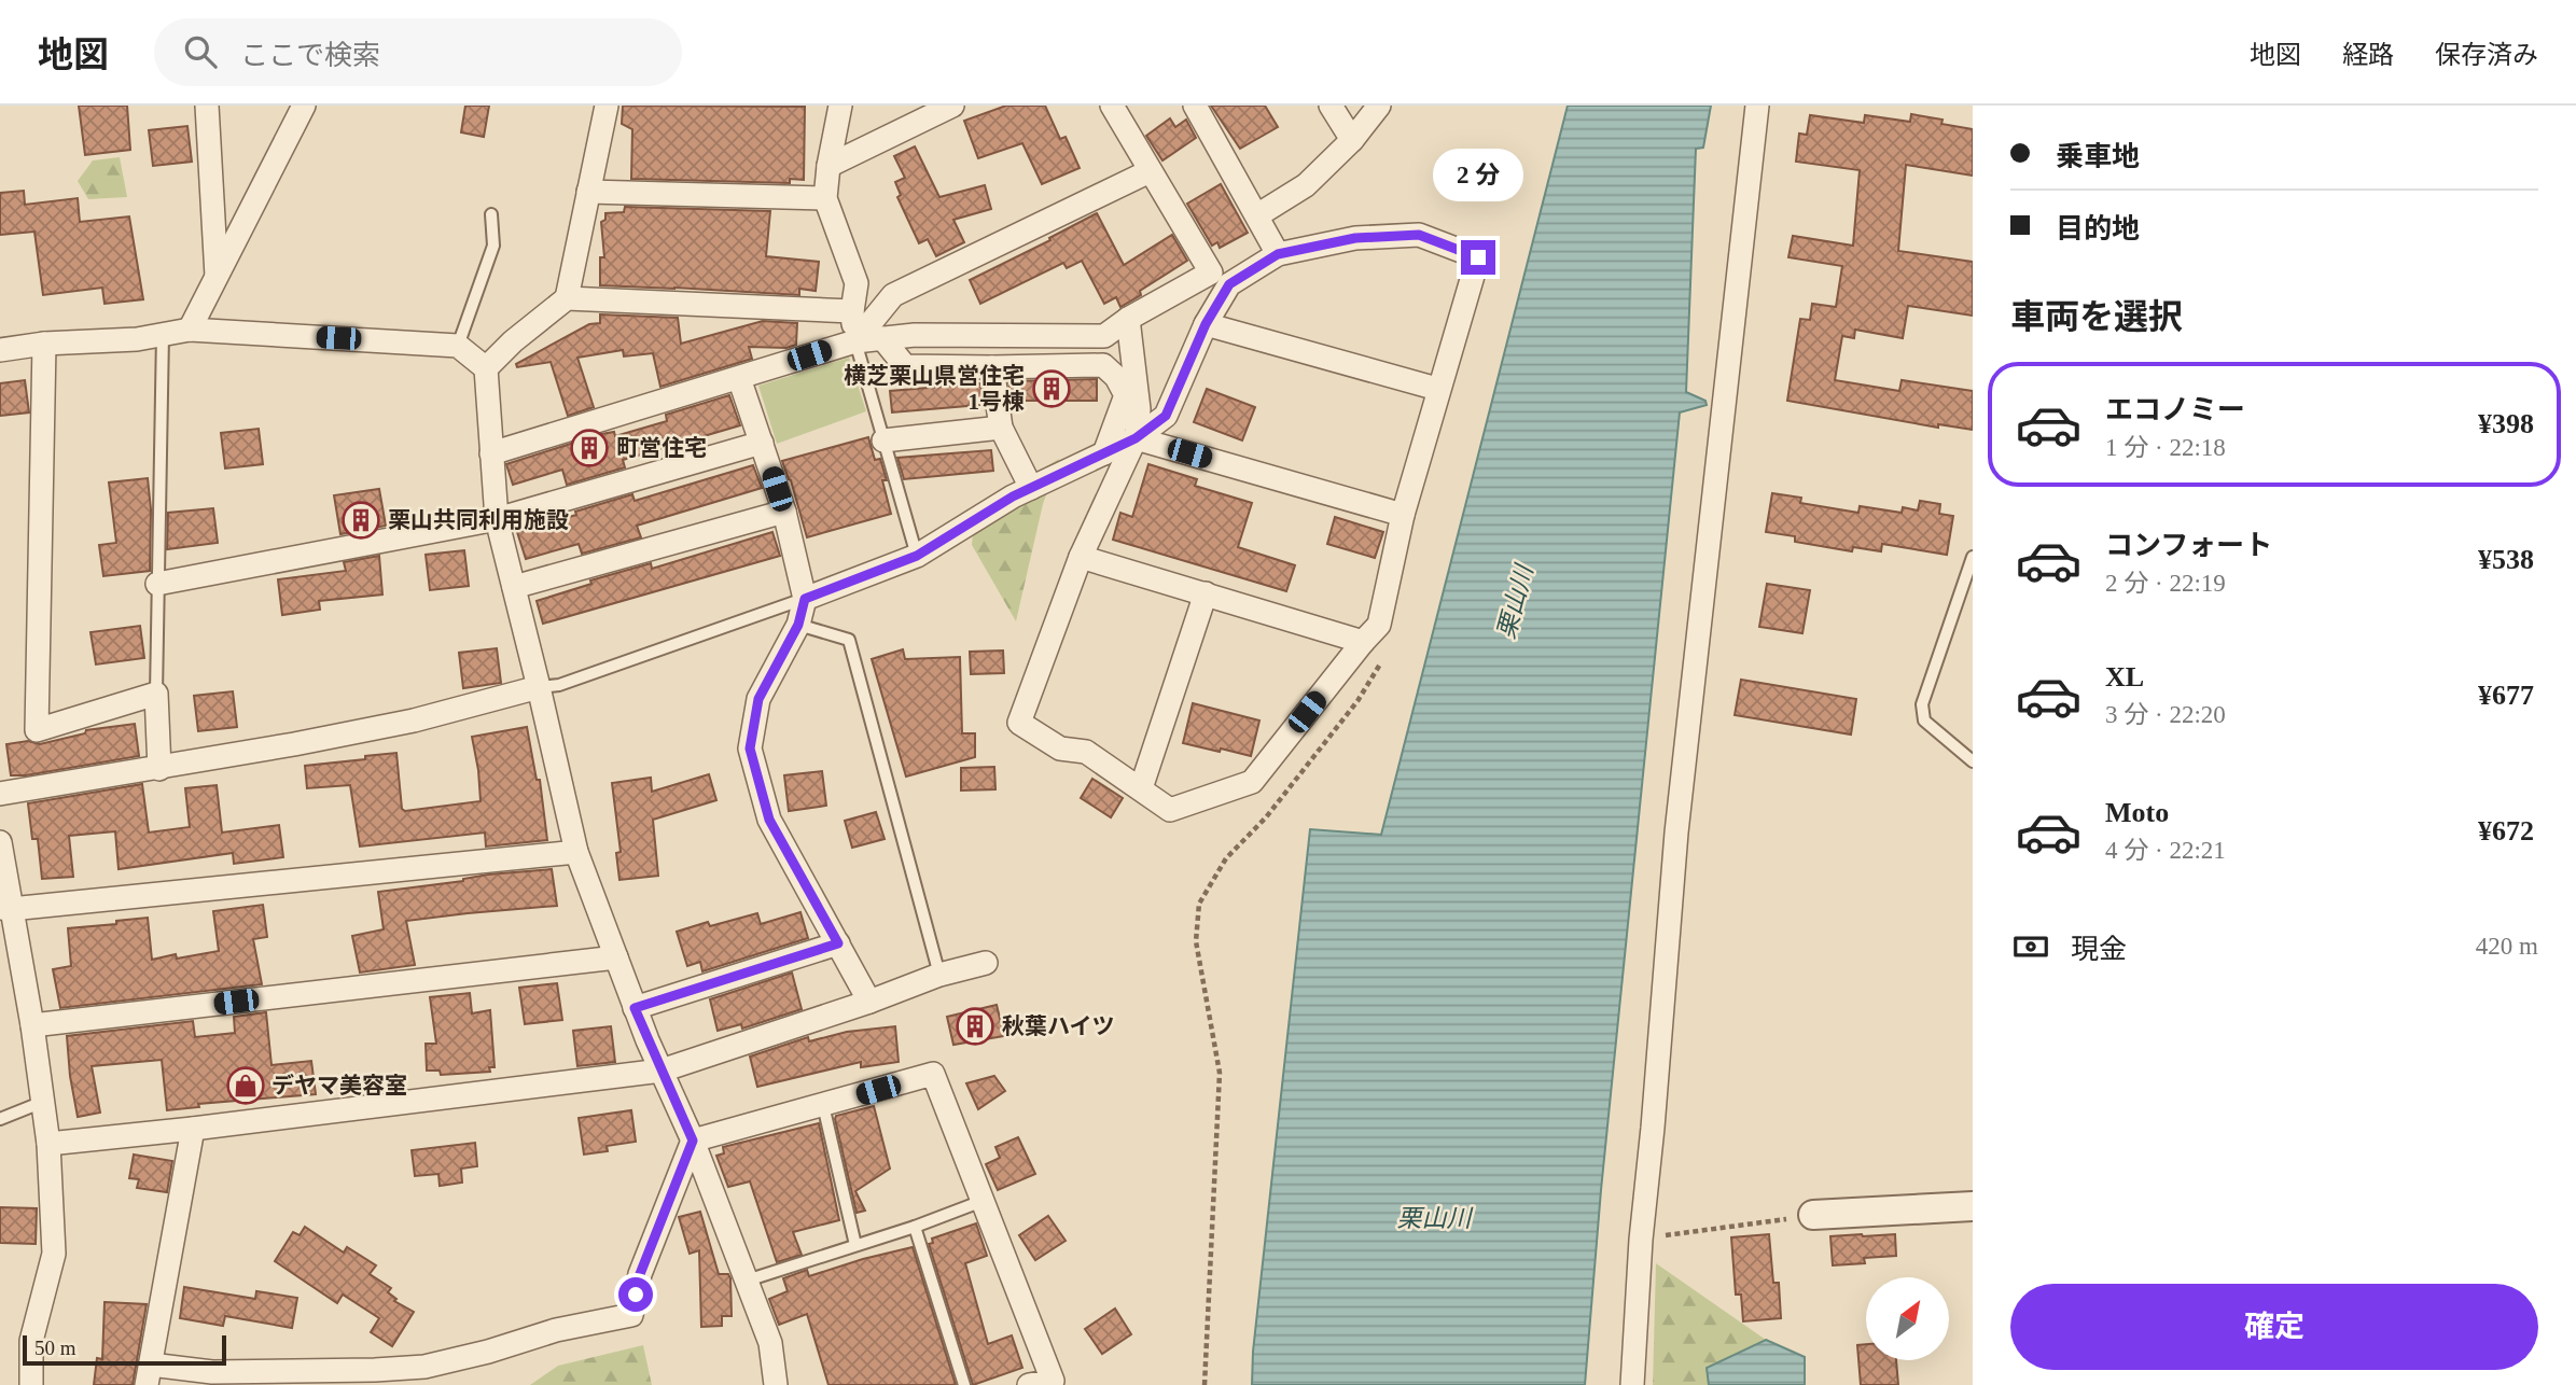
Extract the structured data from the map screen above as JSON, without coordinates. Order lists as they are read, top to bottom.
{
  "water": ["栗山川"],
  "places": {
    "building": [
      "横芝栗山県営住宅 1号棟",
      "町営住宅",
      "栗山共同利用施設",
      "秋葉ハイツ"
    ],
    "shop": ["デヤマ美容室"]
  },
  "scale_bar": "50 m",
  "north": "top right",
  "page": {
    "header": "地図",
    "search": "ここで検索",
    "nav": ["地図", "経路", "保存済み"],
    "banner": ["乗車地", "目的地"],
    "bubble": "2 分",
    "heading": "車両を選択",
    "list": [
      {
        "name": "エコノミー",
        "note": "1 分 · 22:18",
        "value": "¥398"
      },
      {
        "name": "コンフォート",
        "note": "2 分 · 22:19",
        "value": "¥538"
      },
      {
        "name": "XL",
        "note": "3 分 · 22:20",
        "value": "¥677"
      },
      {
        "name": "Moto",
        "note": "4 分 · 22:21",
        "value": "¥672"
      }
    ],
    "pay": ["現金", "420 m"],
    "buttons": "確定",
    "scale": "50 m"
  }
}
